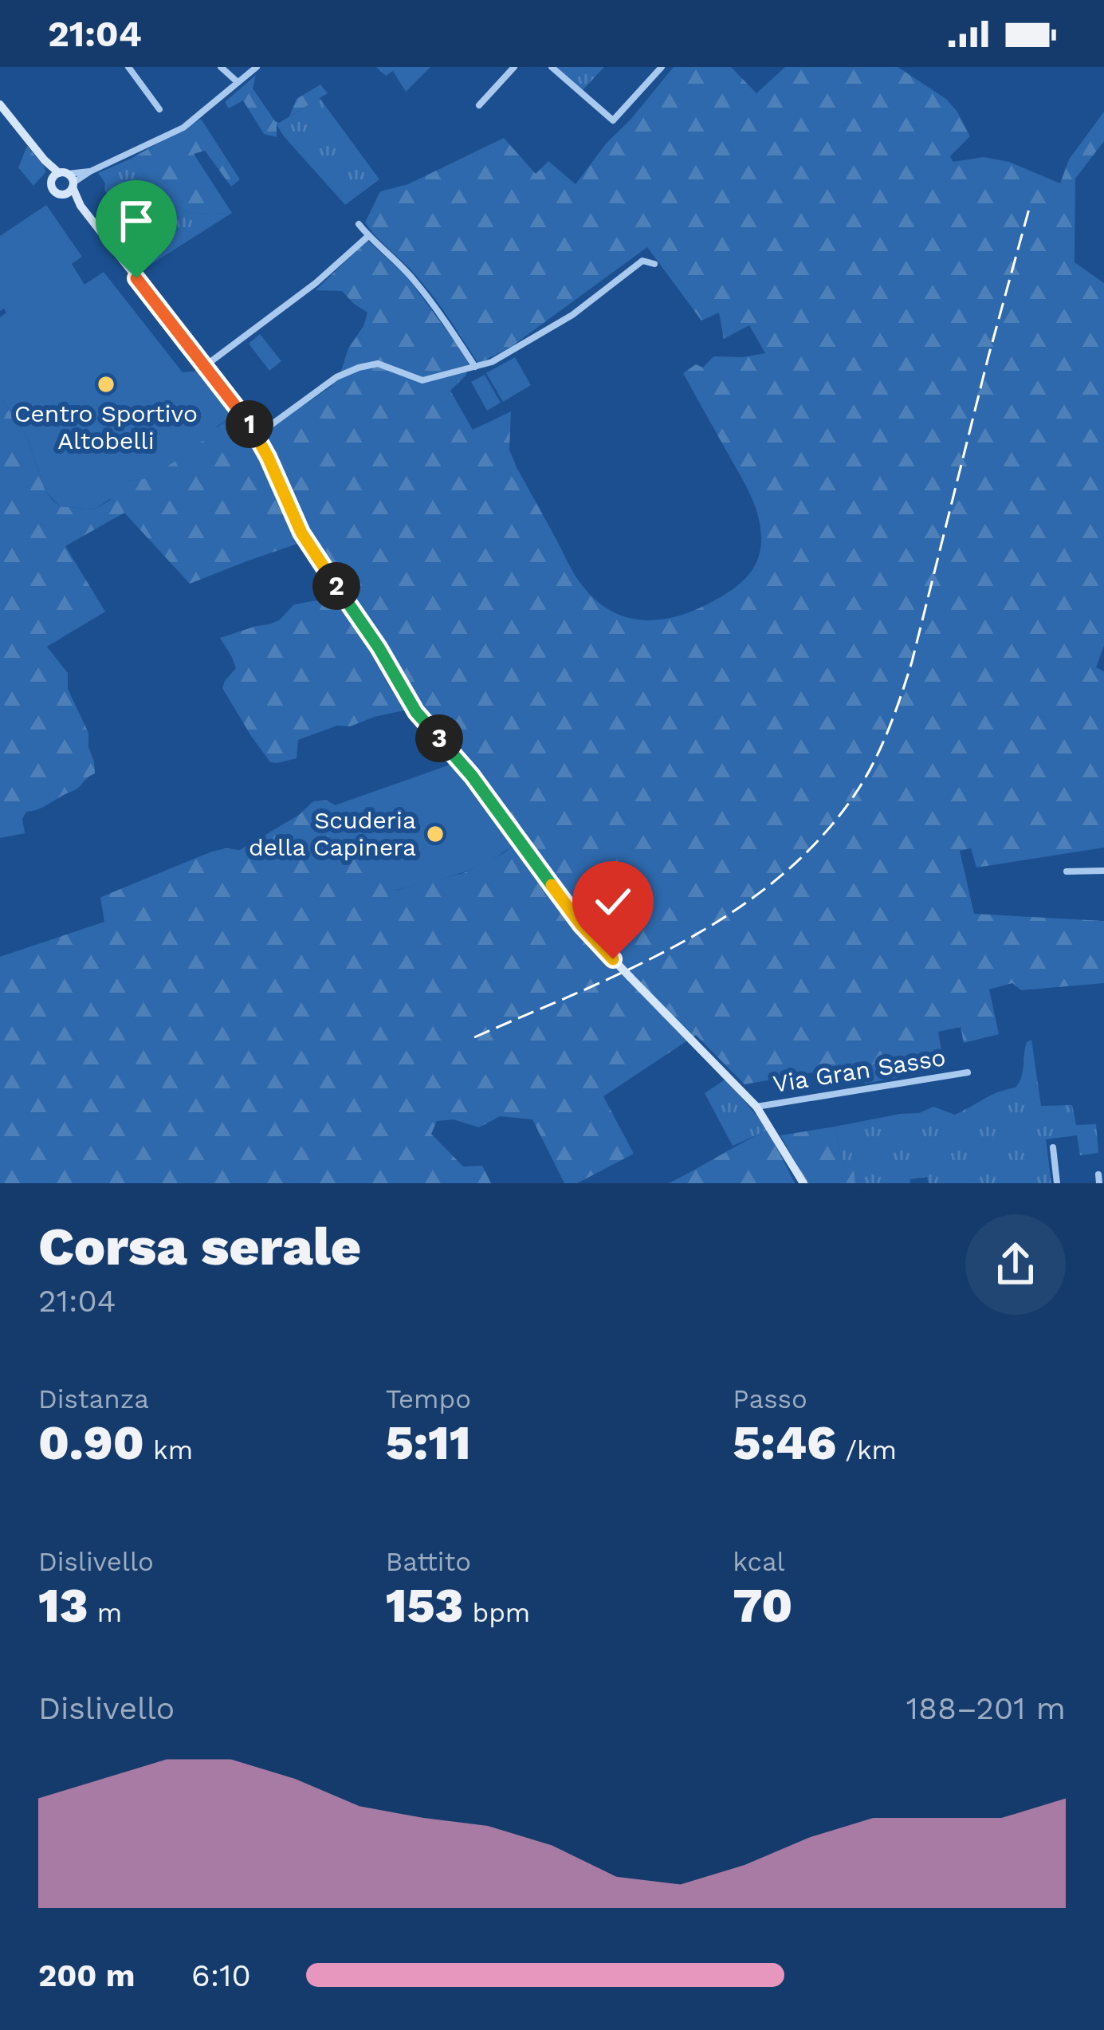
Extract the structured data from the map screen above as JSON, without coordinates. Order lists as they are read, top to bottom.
{
  "streets": {
    "street": ["Via Gran Sasso"]
  },
  "places": ["Centro Sportivo Altobelli", "Scuderia della Capinera"],
  "page": {
    "status": "21:04",
    "pins": ["1", "2", "3"],
    "heading": ["Corsa serale", "21:04"],
    "stats": [
      ["Distanza", "0.90 km"],
      ["Tempo", "5:11"],
      ["Passo", "5:46 /km"],
      ["Dislivello", "13 m"],
      ["Battito", "153 bpm"],
      ["kcal", "70"]
    ],
    "chart": ["Dislivello", "188–201 m"],
    "list": [
      {
        "name": "200 m",
        "note": "6:10"
      }
    ]
  }
}
